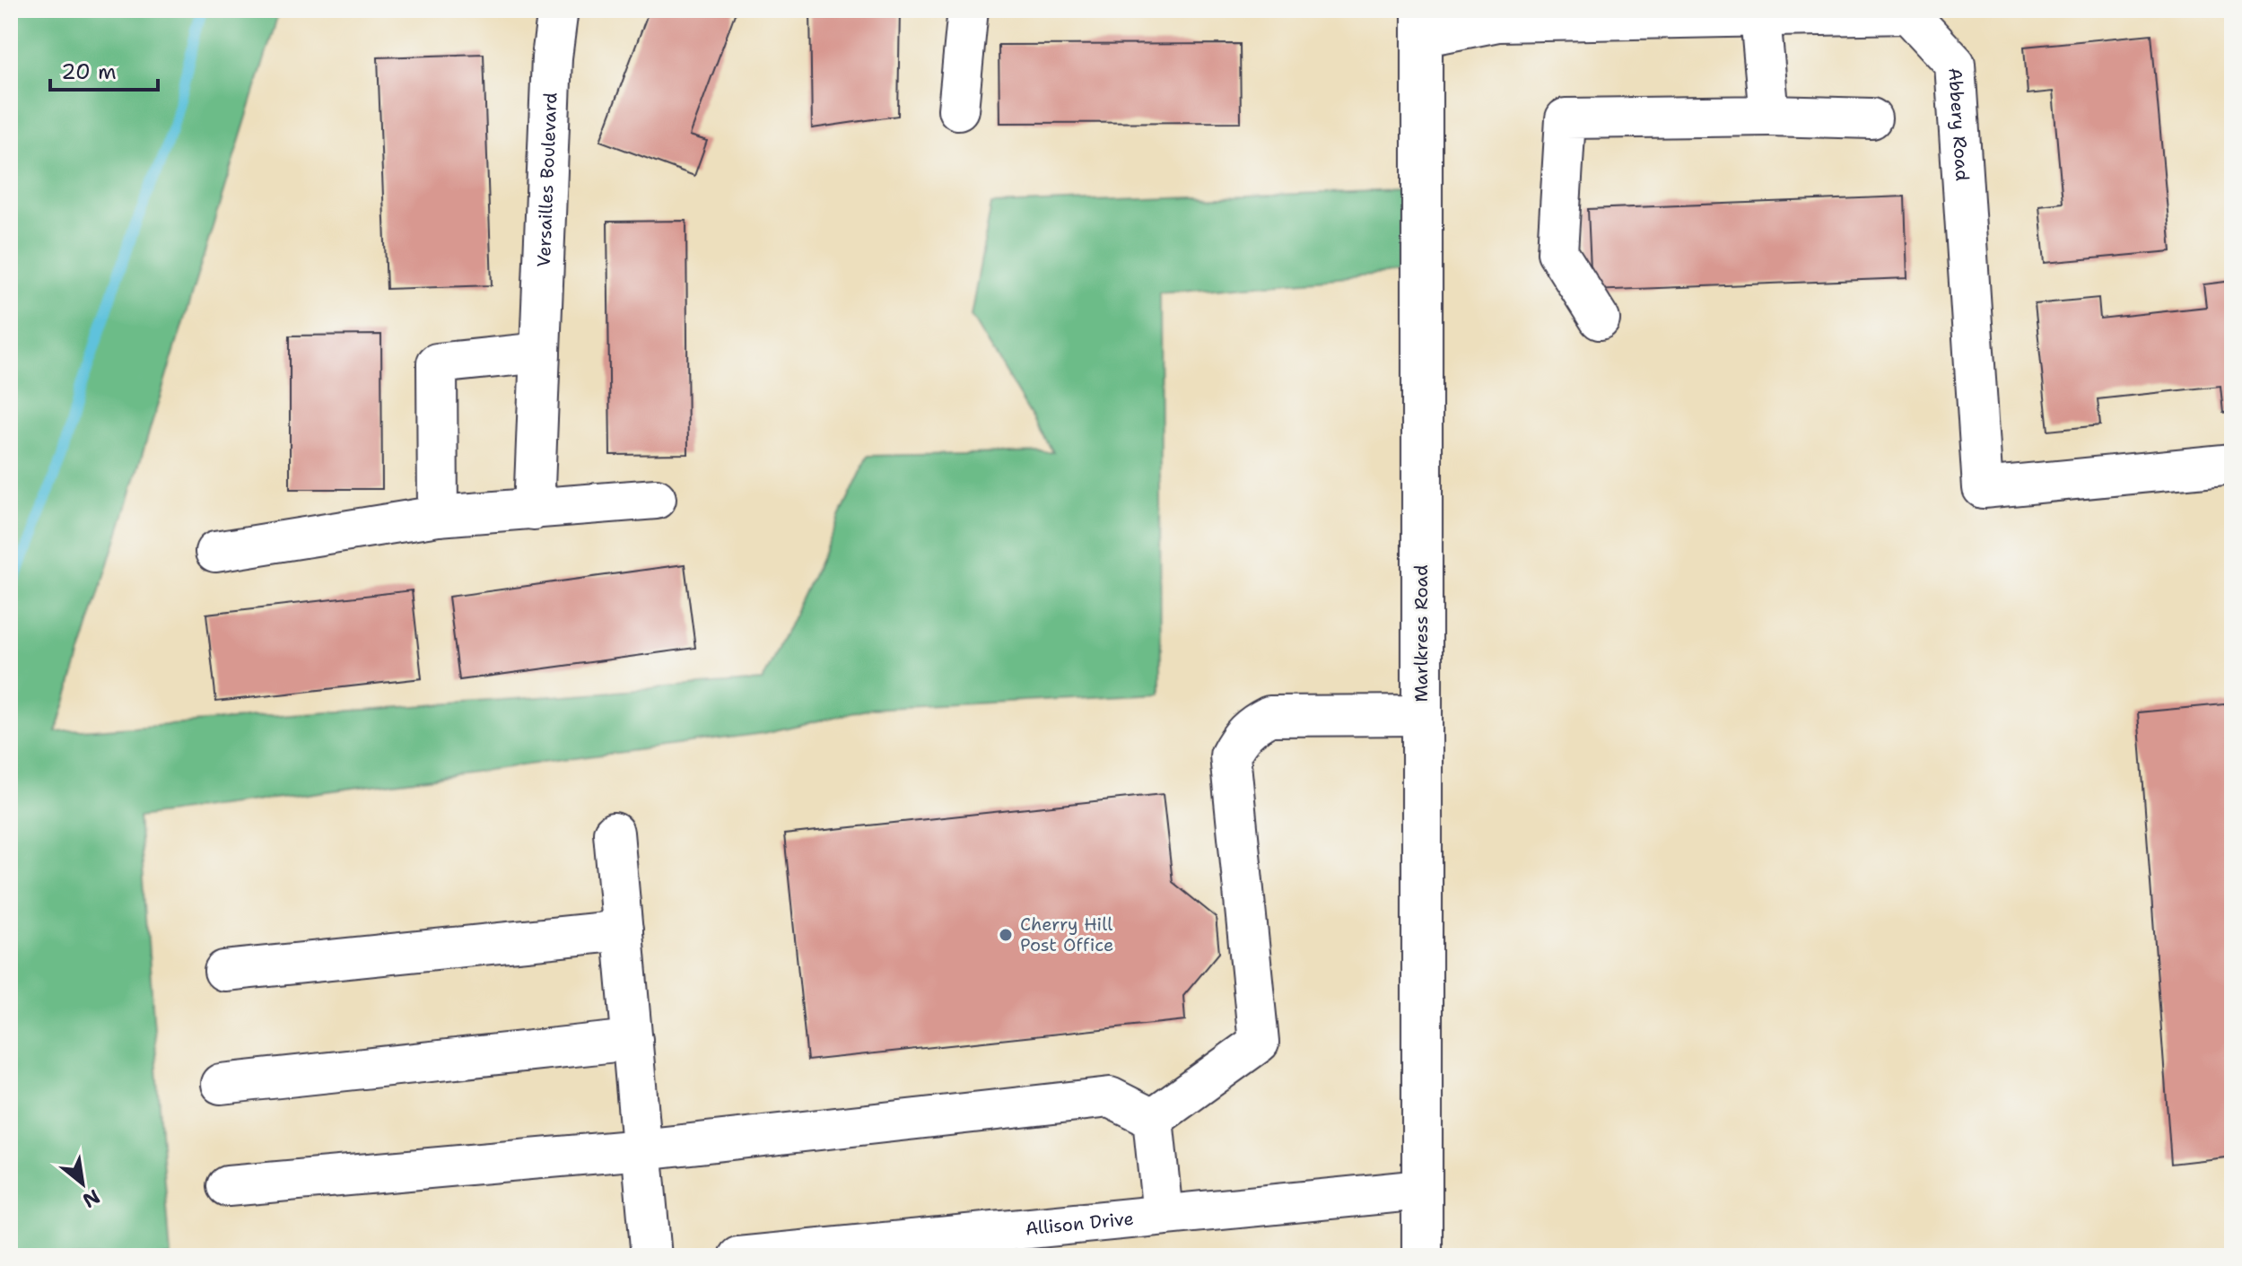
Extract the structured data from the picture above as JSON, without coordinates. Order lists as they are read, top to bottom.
{
  "streets": {
    "street": [
      "Abbery Road",
      "Versailles Boulevard",
      "Marlkress Road",
      "Allison Drive"
    ]
  },
  "crossings": [
    ["Abbery Road", "Marlkress Road"],
    ["Marlkress Road", "Allison Drive"]
  ],
  "places": ["Cherry Hill Post Office"],
  "scale_bar": "20 m",
  "north": "bottom right"
}
